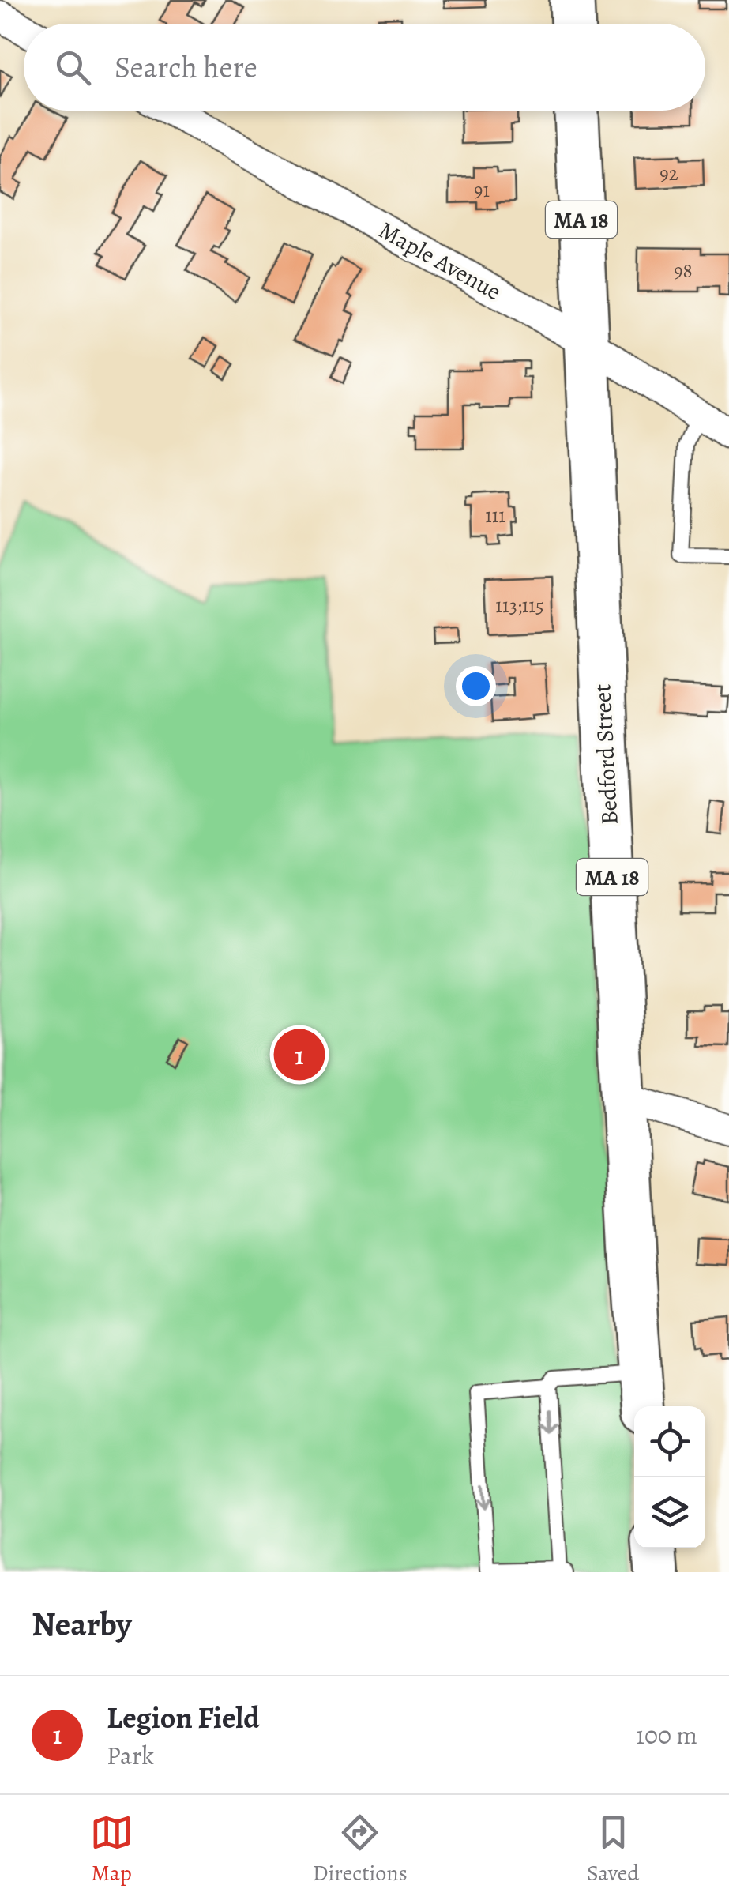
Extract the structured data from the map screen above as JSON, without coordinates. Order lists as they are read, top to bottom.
{
  "streets": {
    "main road": ["MA 18", "Bedford Street"],
    "street": ["Maple Avenue"]
  },
  "crossings": [
    ["Maple Avenue", "Bedford Street"]
  ],
  "house_numbers": [
    "92",
    "91",
    "98",
    "111",
    "113;115"
  ],
  "page": {
    "search": "Search here",
    "pins": "1",
    "heading": "Nearby",
    "list": [
      {
        "mark": "1",
        "name": "Legion Field",
        "note": "Park",
        "value": "100 m"
      }
    ],
    "nav": ["Map", "Directions", "Saved"]
  }
}
